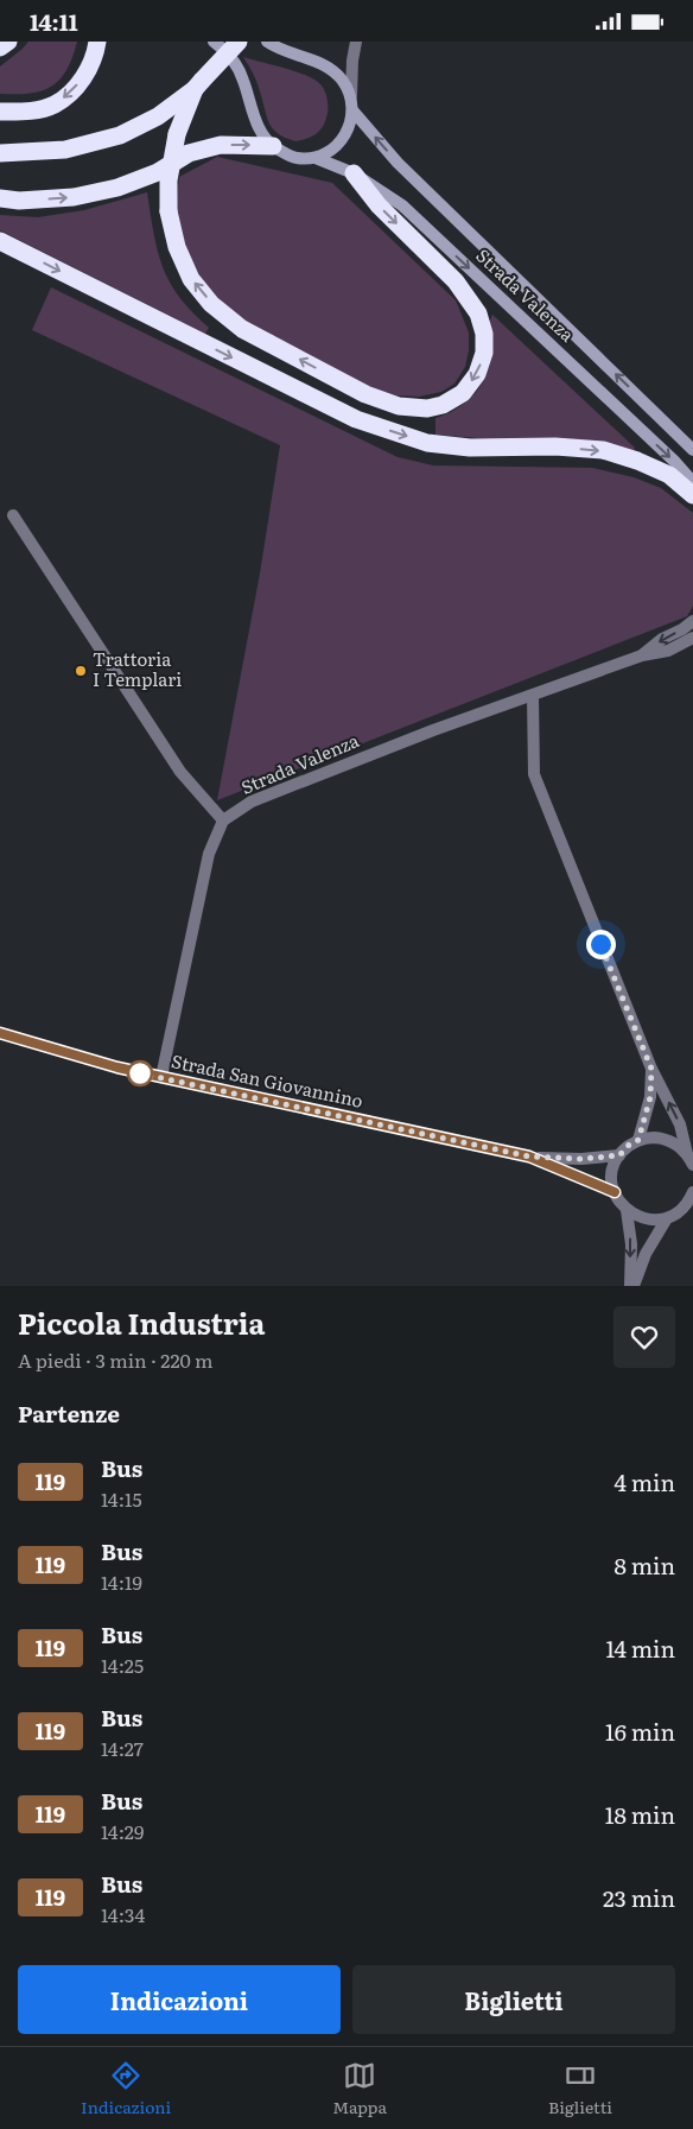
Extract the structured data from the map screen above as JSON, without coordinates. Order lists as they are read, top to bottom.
{
  "streets": {
    "main road": ["Strada Valenza"],
    "street": ["Strada San Giovannino"]
  },
  "places": ["Trattoria I Templari"],
  "lines": ["bus line 119"],
  "page": {
    "status": "14:11",
    "heading": [
      ["Piccola Industria", "A piedi · 3 min · 220 m"],
      "Partenze"
    ],
    "list": [
      {
        "mark": "119",
        "name": "Bus",
        "note": "14:15",
        "value": "4 min"
      },
      {
        "mark": "119",
        "name": "Bus",
        "note": "14:19",
        "value": "8 min"
      },
      {
        "mark": "119",
        "name": "Bus",
        "note": "14:25",
        "value": "14 min"
      },
      {
        "mark": "119",
        "name": "Bus",
        "note": "14:27",
        "value": "16 min"
      },
      {
        "mark": "119",
        "name": "Bus",
        "note": "14:29",
        "value": "18 min"
      },
      {
        "mark": "119",
        "name": "Bus",
        "note": "14:34",
        "value": "23 min"
      }
    ],
    "buttons": ["Indicazioni", "Biglietti"],
    "tabs": ["Indicazioni", "Mappa", "Biglietti"]
  }
}
